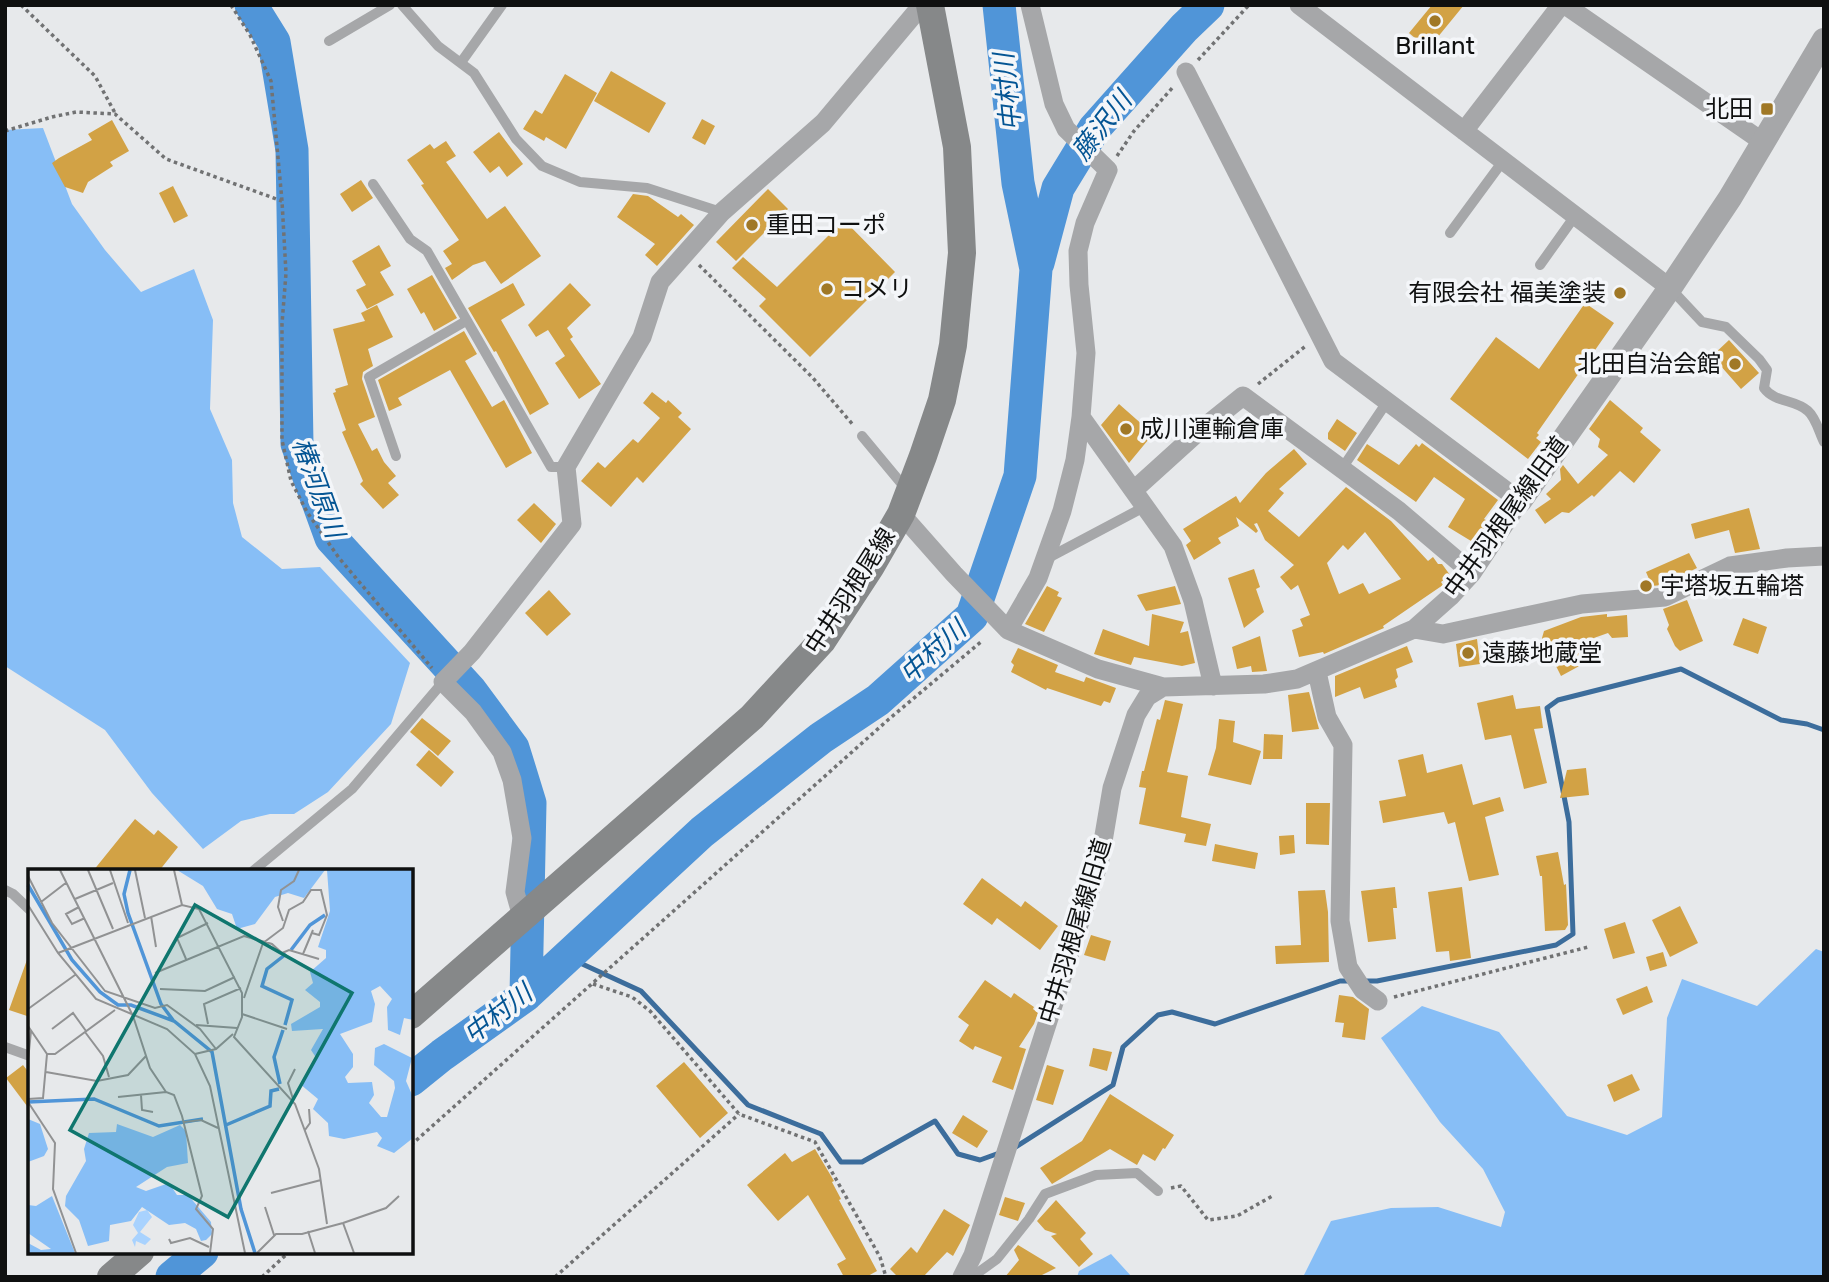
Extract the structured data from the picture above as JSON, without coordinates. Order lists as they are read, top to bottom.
{
  "streets": {
    "main road": ["中井羽根尾線"],
    "street": ["中井羽根尾線旧道"]
  },
  "water": ["中村川", "藤沢川", "椿河原川"],
  "places": {
    "other": [
      "Brillant",
      "重田コーポ",
      "コメリ",
      "有限会社 福美塗装",
      "北田自治会館",
      "成川運輸倉庫",
      "宇塔坂五輪塔",
      "遠藤地蔵堂"
    ],
    "transit": ["北田"]
  }
}
